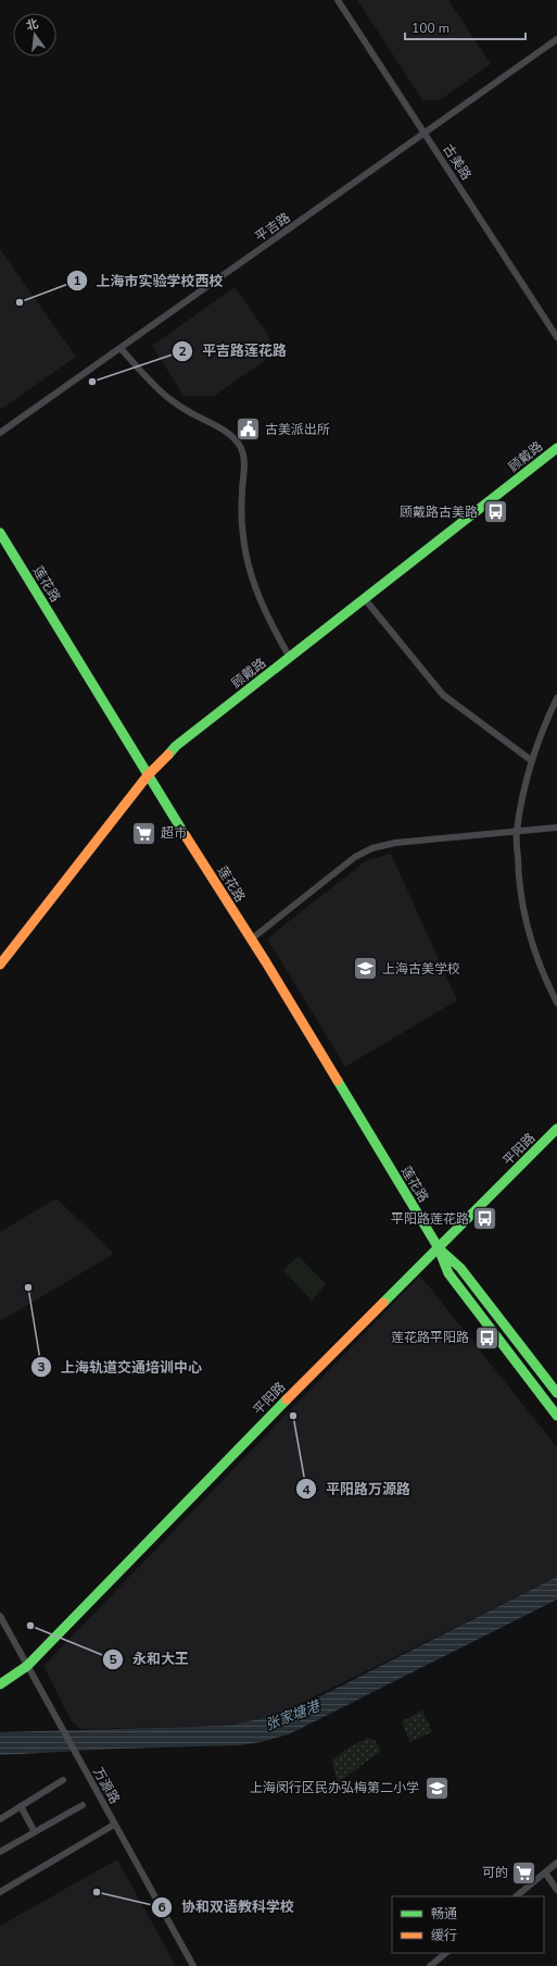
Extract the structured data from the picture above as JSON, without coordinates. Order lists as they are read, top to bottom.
{
  "streets": {
    "main road": ["顾戴路", "莲花路", "平阳路"],
    "street": ["古美路", "平吉路", "万源路"]
  },
  "crossings": [
    ["古美路", "平吉路"],
    ["顾戴路", "莲花路"],
    ["莲花路", "平阳路"],
    ["平阳路", "万源路"]
  ],
  "water": ["张家塘港"],
  "places": {
    "other": [
      "上海市实验学校西校",
      "平吉路莲花路",
      "上海轨道交通培训中心",
      "平阳路万源路",
      "永和大王",
      "协和双语教科学校"
    ],
    "public building": ["古美派出所"],
    "bus stop": ["顾戴路古美路", "平阳路莲花路", "莲花路平阳路"],
    "supermarket": ["超市", "可的"],
    "school or university": ["上海古美学校", "上海闵行区民办弘梅第二小学"]
  },
  "legend": ["畅通", "缓行"],
  "scale_bar": "100 m",
  "north": "top"
}
